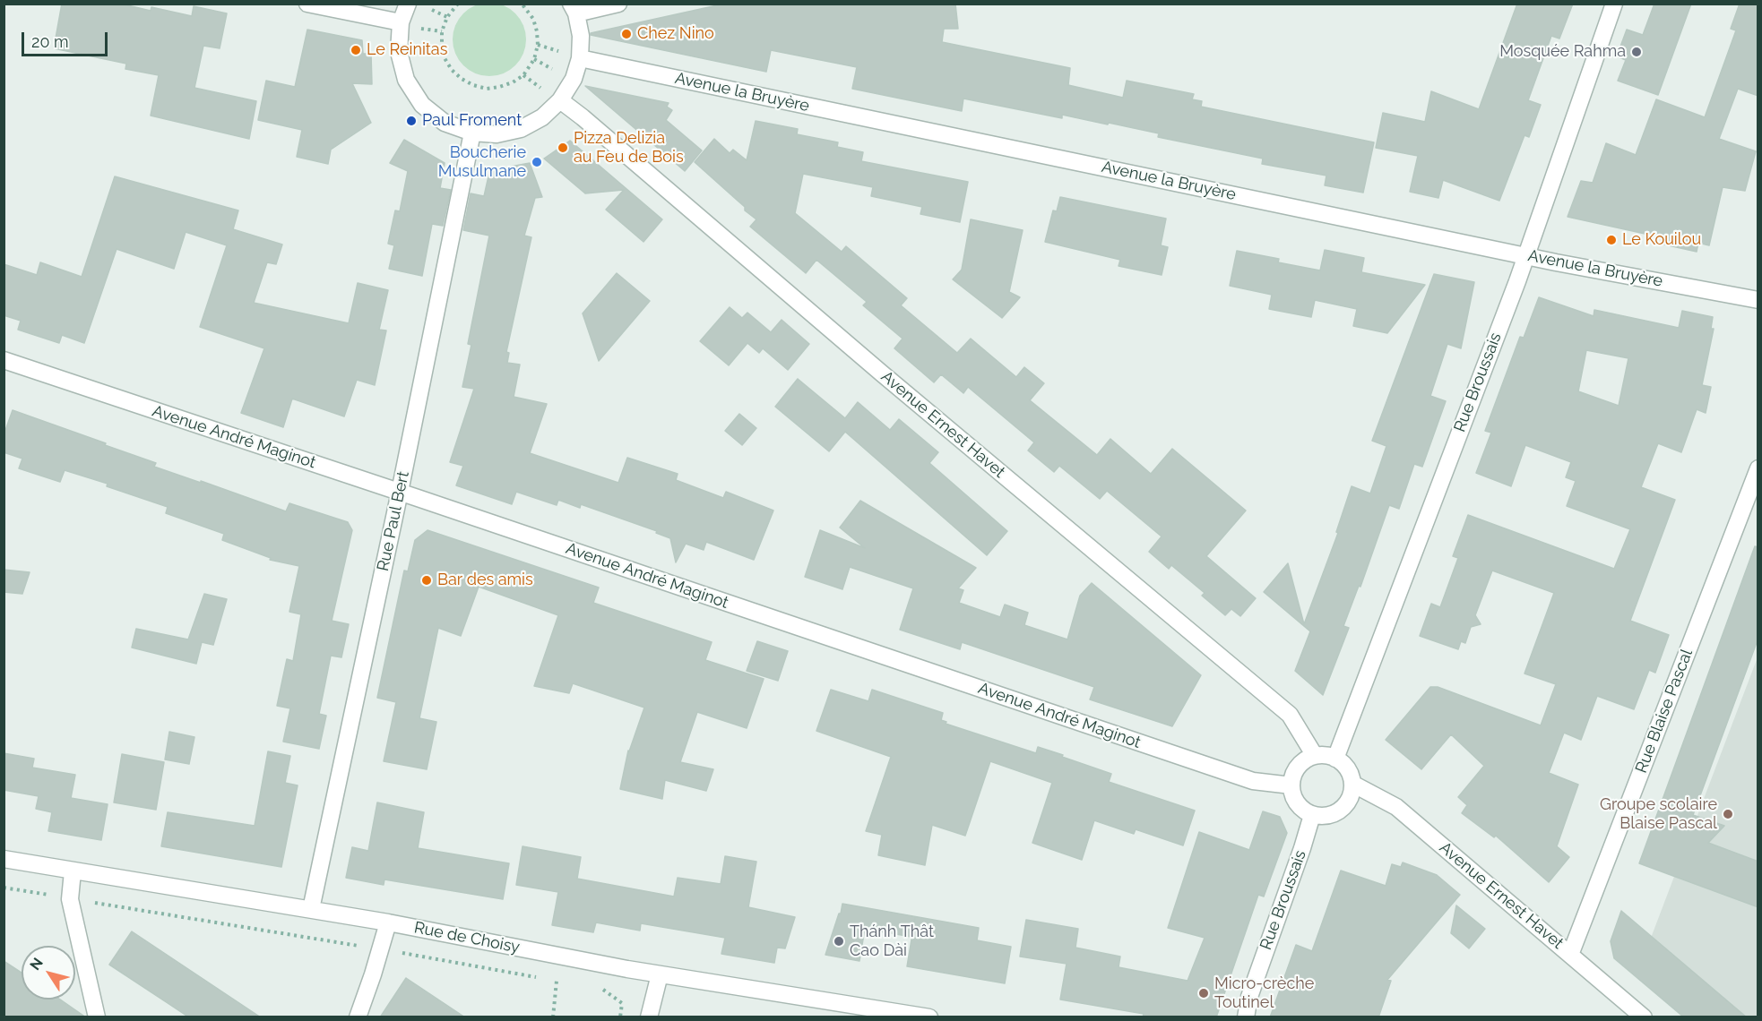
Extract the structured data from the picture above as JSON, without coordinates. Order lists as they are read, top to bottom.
{
  "streets": {
    "street": [
      "Avenue la Bruyère",
      "Rue Broussais",
      "Avenue Ernest Havet",
      "Avenue André Maginot",
      "Rue Paul Bert",
      "Rue Blaise Pascal",
      "Rue de Choisy"
    ]
  },
  "crossings": [
    ["Avenue la Bruyère", "Rue Broussais"],
    ["Rue Broussais", "Avenue Ernest Havet"],
    ["Rue Broussais", "Avenue André Maginot"],
    ["Avenue Ernest Havet", "Avenue André Maginot"],
    ["Avenue Ernest Havet", "Rue Blaise Pascal"],
    ["Avenue André Maginot", "Rue Paul Bert"],
    ["Rue Paul Bert", "Rue de Choisy"]
  ],
  "places": [
    "Chez Nino",
    "Le Reinitas",
    "Mosquée Rahma",
    "Paul Froment",
    "Pizza Delizia au Feu de Bois",
    "Boucherie Musulmane",
    "Le Kouilou",
    "Bar des amis",
    "Groupe scolaire Blaise Pascal",
    "Thánh Thât Cao Dài",
    "Micro-crèche Toutinel"
  ],
  "scale_bar": "20 m",
  "north": "top left"
}
